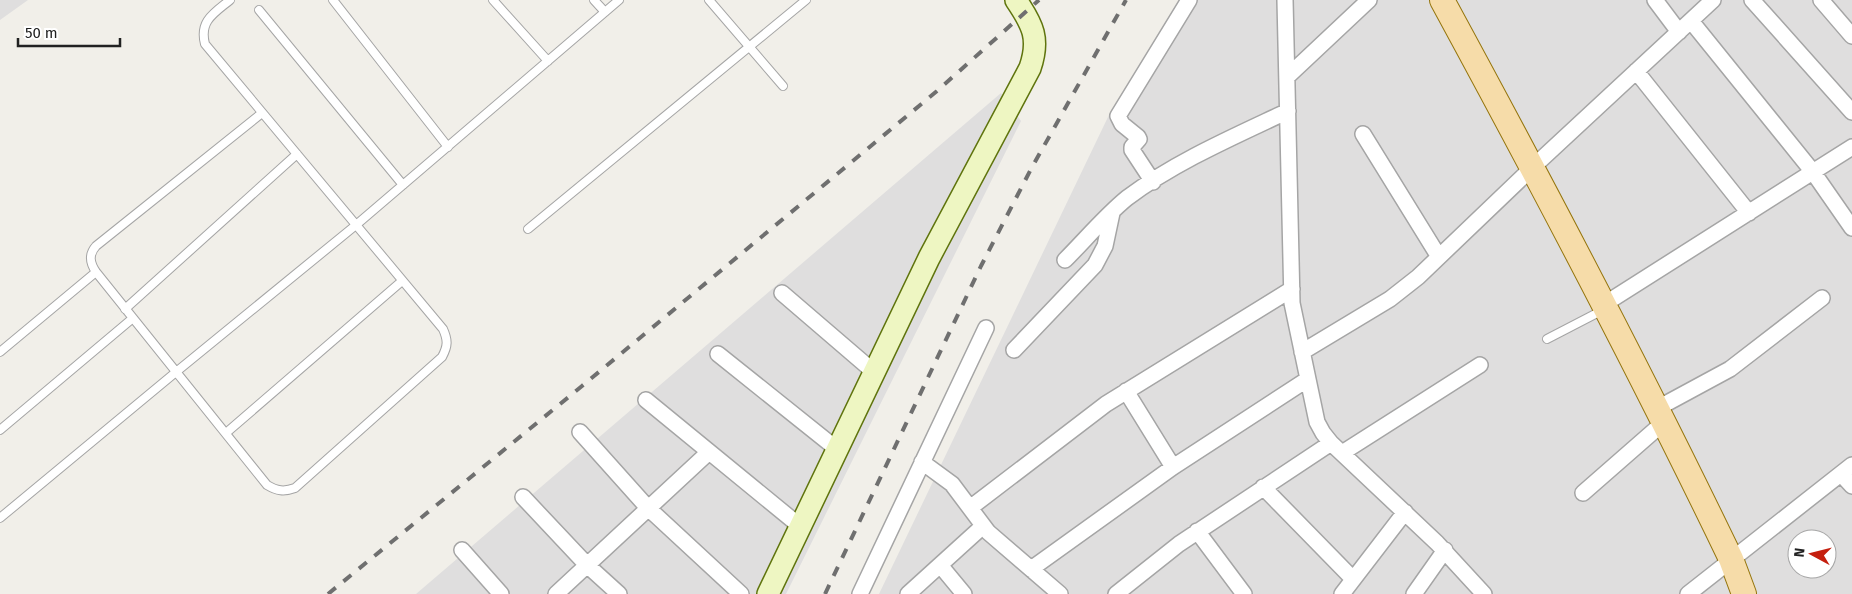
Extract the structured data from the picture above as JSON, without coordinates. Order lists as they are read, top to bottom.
{
  "scale_bar": "50 m",
  "north": "left"
}
